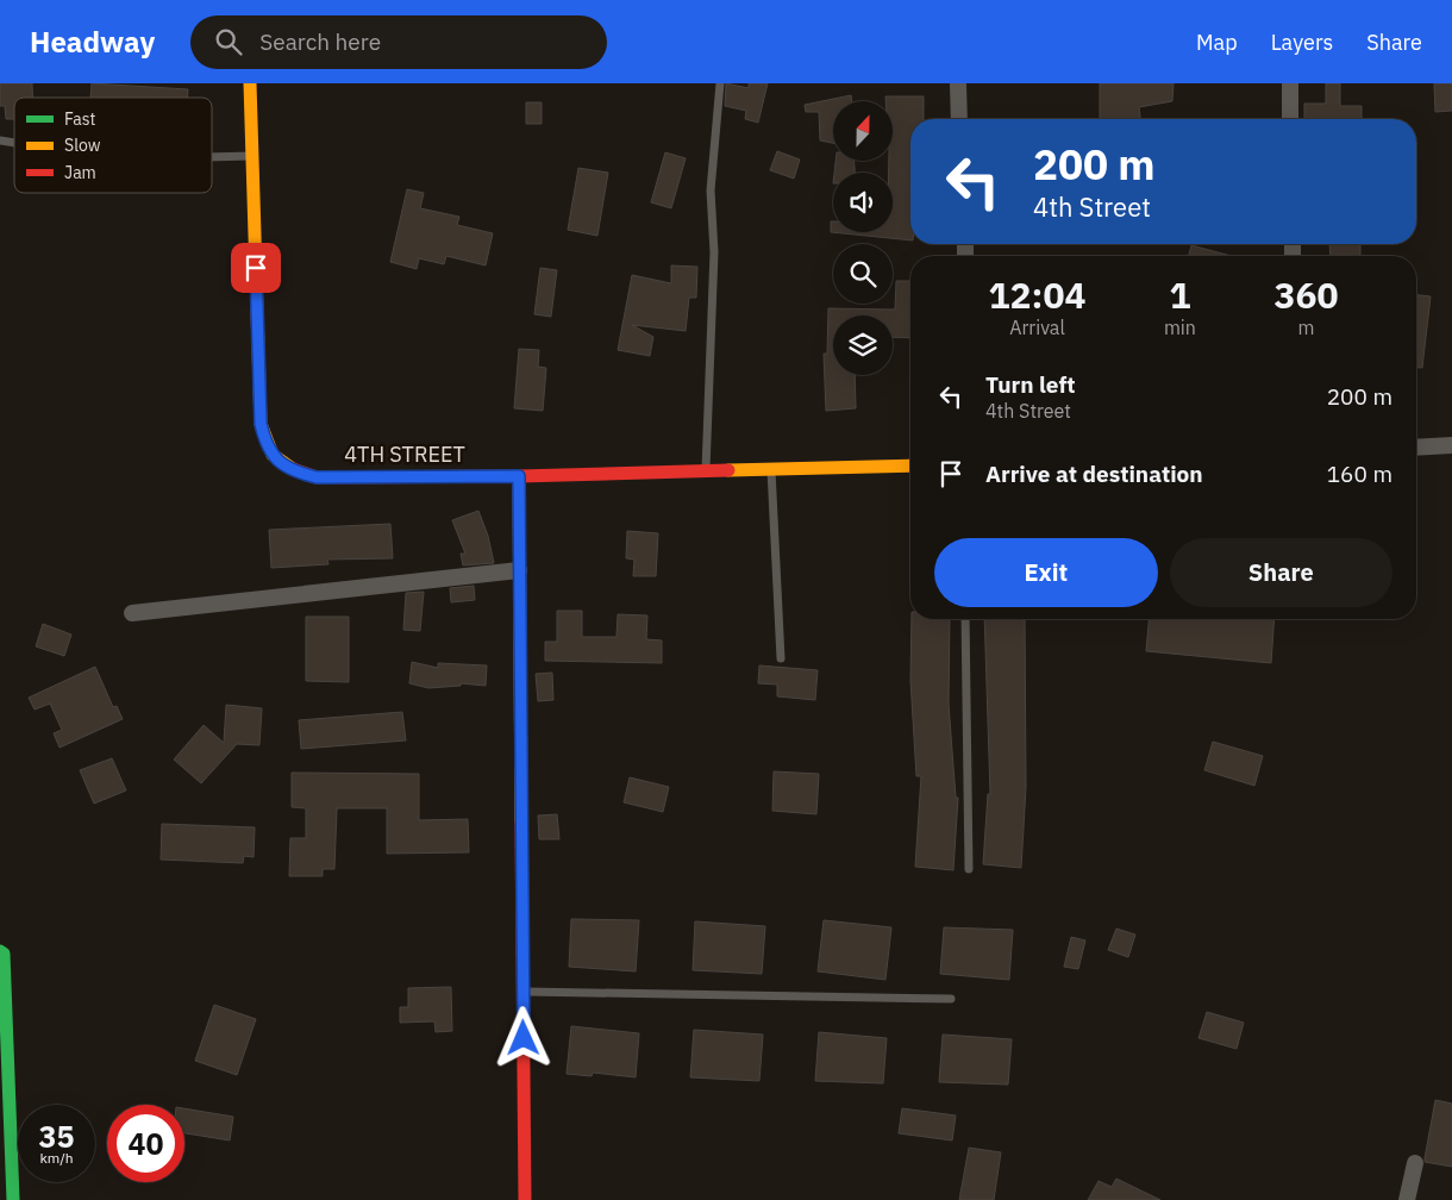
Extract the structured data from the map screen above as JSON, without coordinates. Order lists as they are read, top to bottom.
{
  "streets": {
    "street": ["4TH STREET"]
  },
  "legend": ["Fast", "Slow", "Jam"],
  "north": "top",
  "page": {
    "header": "Headway",
    "search": "Search here",
    "nav": ["Map", "Layers", "Share"],
    "turn": ["200 m", "4th Street"],
    "eta": [
      "12:04",
      "Arrival",
      "1",
      "min",
      "360",
      "m"
    ],
    "list": [
      {
        "name": "Turn left",
        "note": "4th Street",
        "value": "200 m"
      },
      {
        "name": "Arrive at destination",
        "value": "160 m"
      }
    ],
    "buttons": ["Exit", "Share"],
    "speed": "35 km/h",
    "limit": "40"
  }
}
